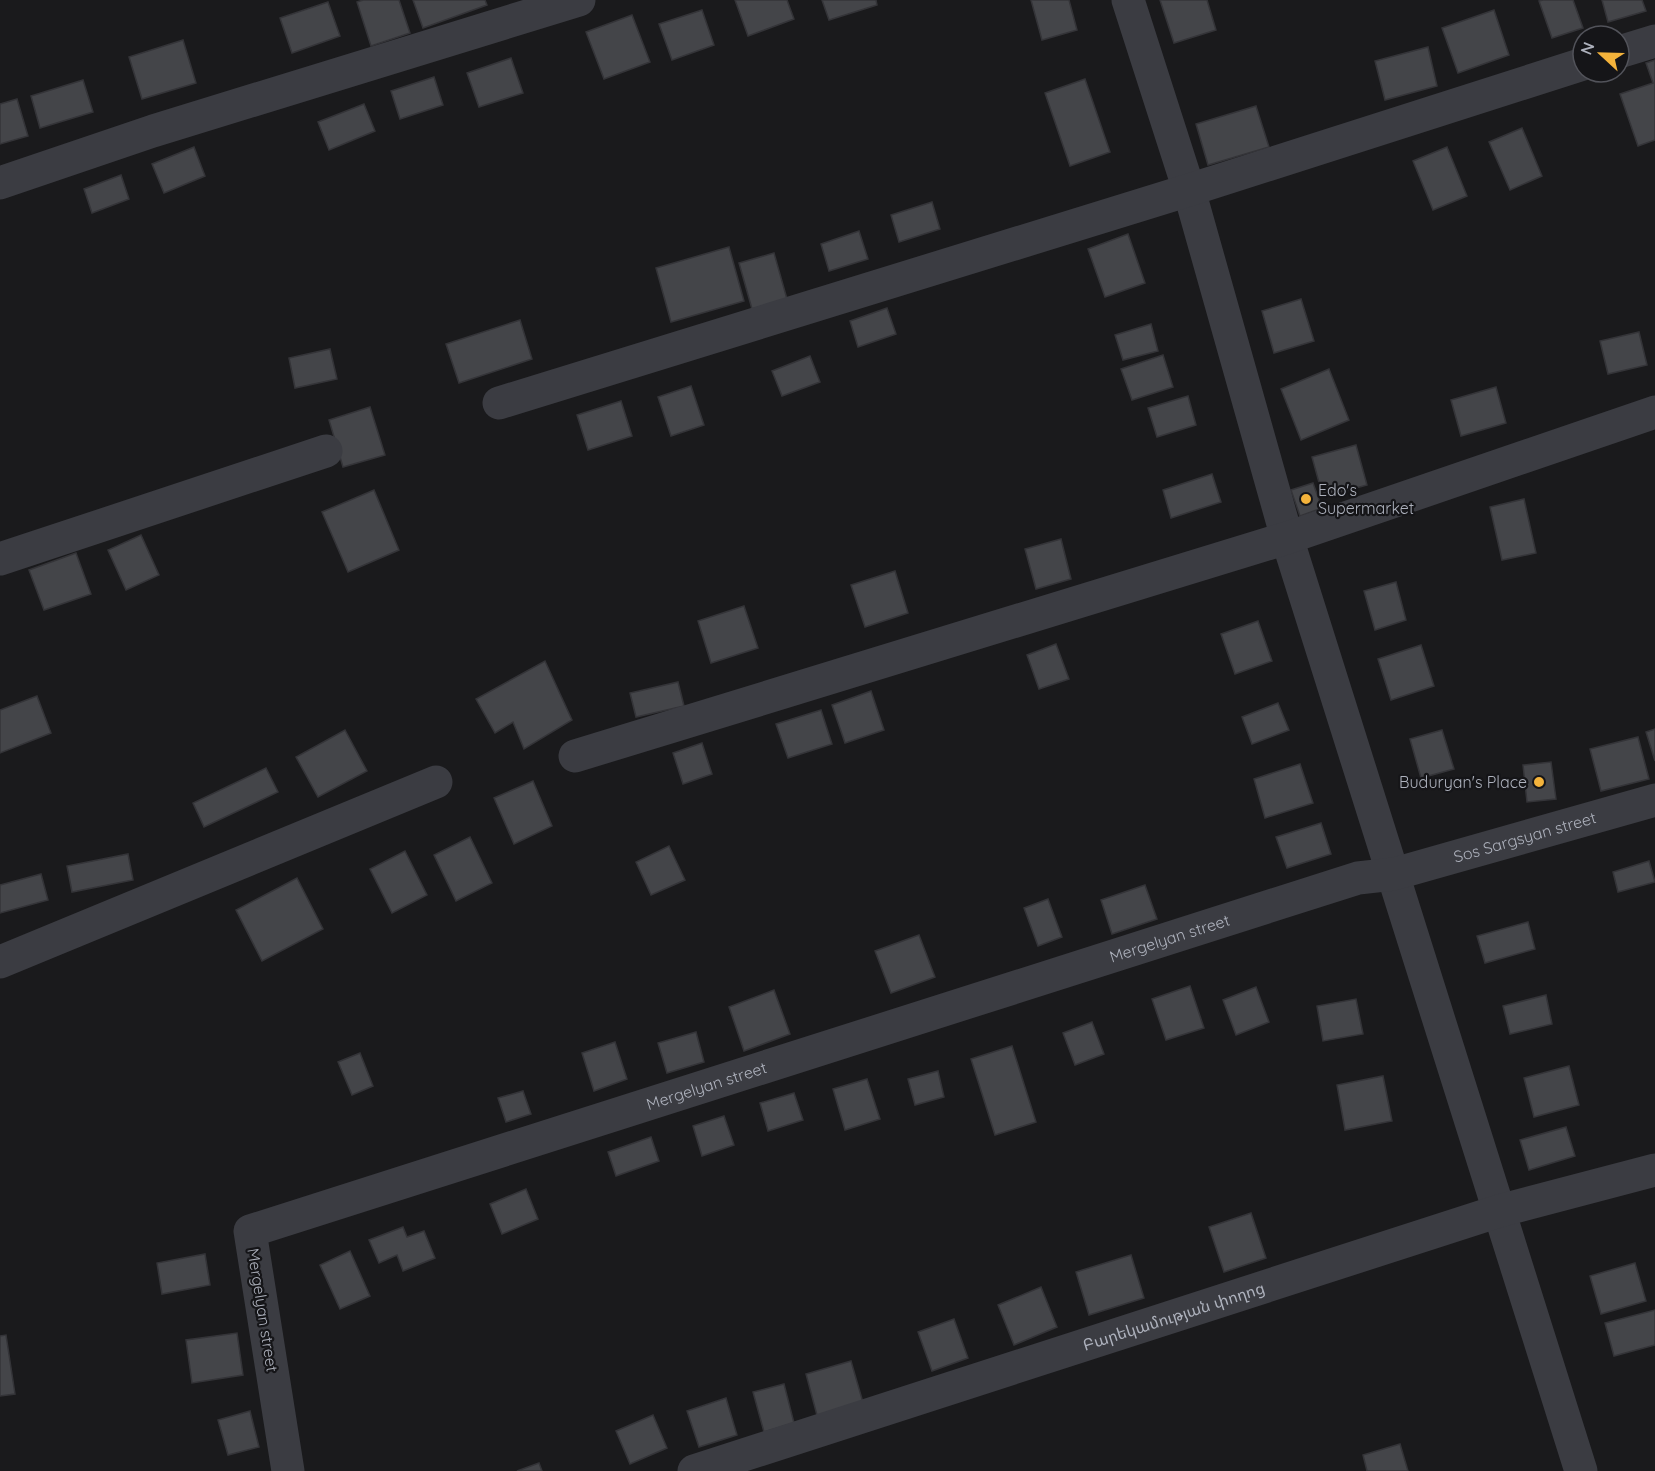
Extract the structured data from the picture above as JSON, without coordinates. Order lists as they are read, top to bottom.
{
  "streets": {
    "street": ["Sos Sargsyan street", "Mergelyan street", "Բարեկամության փողոց"]
  },
  "crossings": [
    ["Sos Sargsyan street", "Mergelyan street"]
  ],
  "places": ["Edo's Supermarket", "Buduryan's Place"],
  "north": "left"
}
